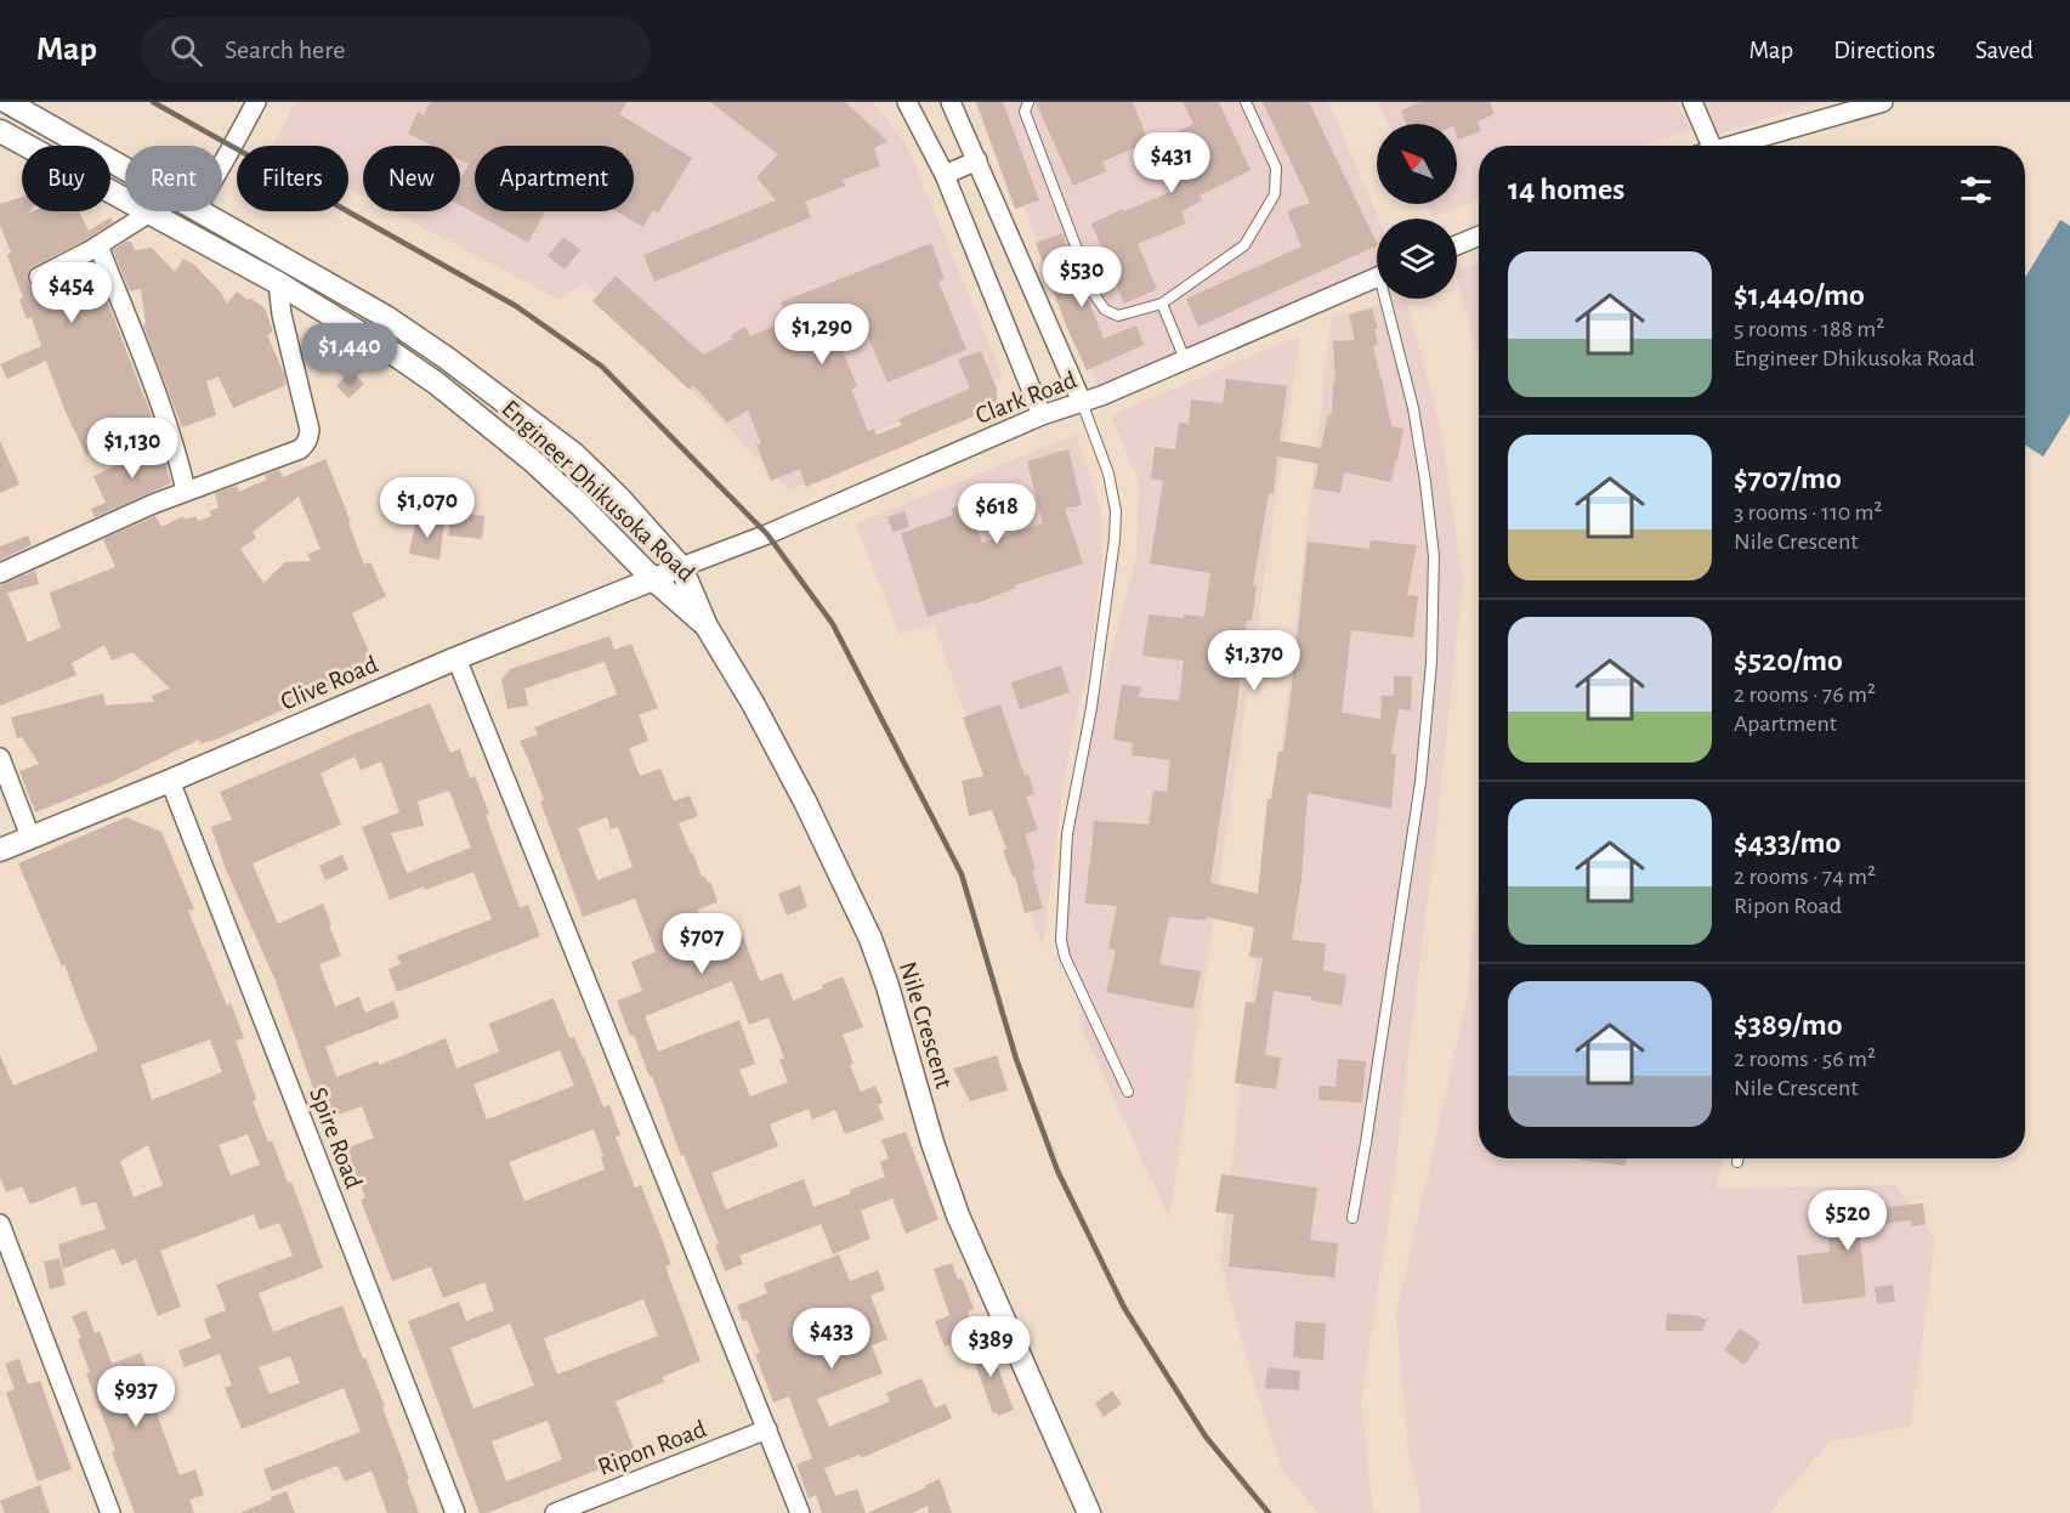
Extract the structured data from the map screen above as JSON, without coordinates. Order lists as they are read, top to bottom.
{
  "streets": {
    "street": [
      "Clark Road",
      "Engineer Dhikusoka Road",
      "Clive Road",
      "Nile Crescent",
      "Spire Road",
      "Ripon Road"
    ]
  },
  "crossings": [
    ["Clark Road", "Engineer Dhikusoka Road"],
    ["Clark Road", "Clive Road"],
    ["Clark Road", "Nile Crescent"],
    ["Engineer Dhikusoka Road", "Clive Road"],
    ["Engineer Dhikusoka Road", "Nile Crescent"],
    ["Clive Road", "Nile Crescent"],
    ["Clive Road", "Spire Road"]
  ],
  "north": "top left",
  "page": {
    "header": "Map",
    "search": "Search here",
    "nav": ["Map", "Directions", "Saved"],
    "price": [
      "$431",
      "$530",
      "$454",
      "$1,290",
      "$1,440",
      "$1,130",
      "$1,070",
      "$618",
      "$1,370",
      "$707",
      "$520",
      "$433",
      "$389",
      "$937"
    ],
    "chip": [
      "Buy",
      "Rent",
      "Filters",
      "New",
      "Apartment"
    ],
    "heading": "14 homes",
    "list": [
      {
        "name": "$1,440/mo",
        "note": "5 rooms · 188 m² · Engineer Dhikusoka Road"
      },
      {
        "name": "$707/mo",
        "note": "3 rooms · 110 m² · Nile Crescent"
      },
      {
        "name": "$520/mo",
        "note": "2 rooms · 76 m² · Apartment"
      },
      {
        "name": "$433/mo",
        "note": "2 rooms · 74 m² · Ripon Road"
      },
      {
        "name": "$389/mo",
        "note": "2 rooms · 56 m² · Nile Crescent"
      }
    ]
  }
}
